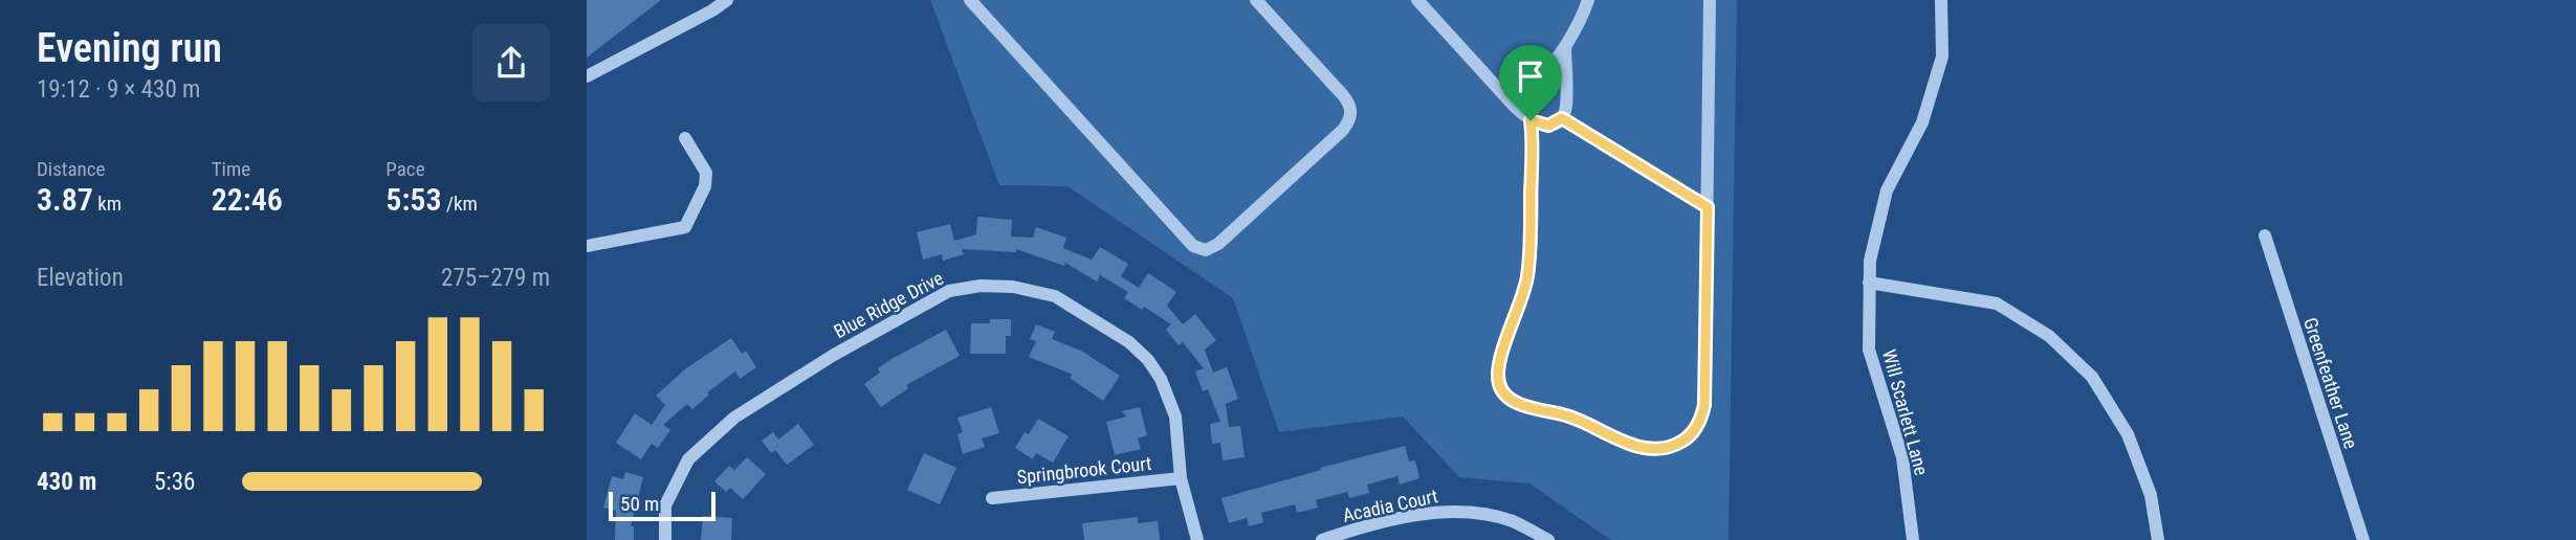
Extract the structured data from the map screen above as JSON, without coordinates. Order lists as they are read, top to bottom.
{
  "streets": {
    "street": [
      "Blue Ridge Drive",
      "Greenfeather Lane",
      "Will Scarlett Lane",
      "Springbrook Court",
      "Acadia Court"
    ]
  },
  "crossings": [
    ["Blue Ridge Drive", "Springbrook Court"]
  ],
  "scale_bar": "50 m",
  "page": {
    "heading": ["Evening run", "19:12 · 9 × 430 m"],
    "stats": [
      ["Distance", "3.87 km"],
      ["Time", "22:46"],
      ["Pace", "5:53 /km"]
    ],
    "chart": ["Elevation", "275–279 m"],
    "list": [
      {
        "name": "430 m",
        "note": "5:36"
      }
    ],
    "scale": "50 m"
  }
}
